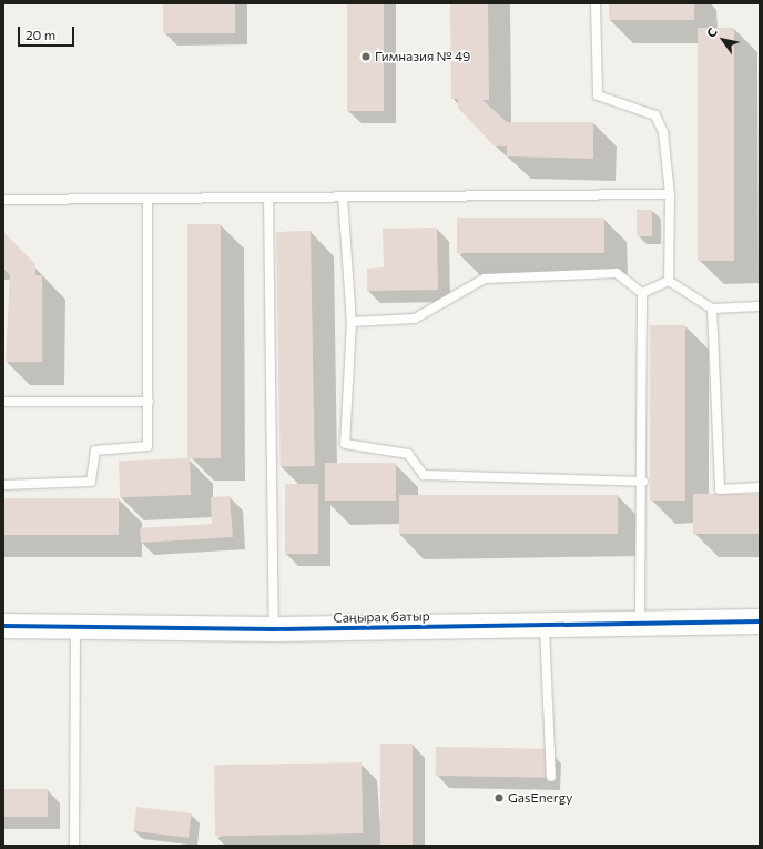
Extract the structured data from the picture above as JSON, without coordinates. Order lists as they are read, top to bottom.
{
  "streets": {
    "street": ["Саңырақ батыр"]
  },
  "places": ["Гимназия № 49", "GasEnergy"],
  "scale_bar": "20 m",
  "north": "top left"
}
